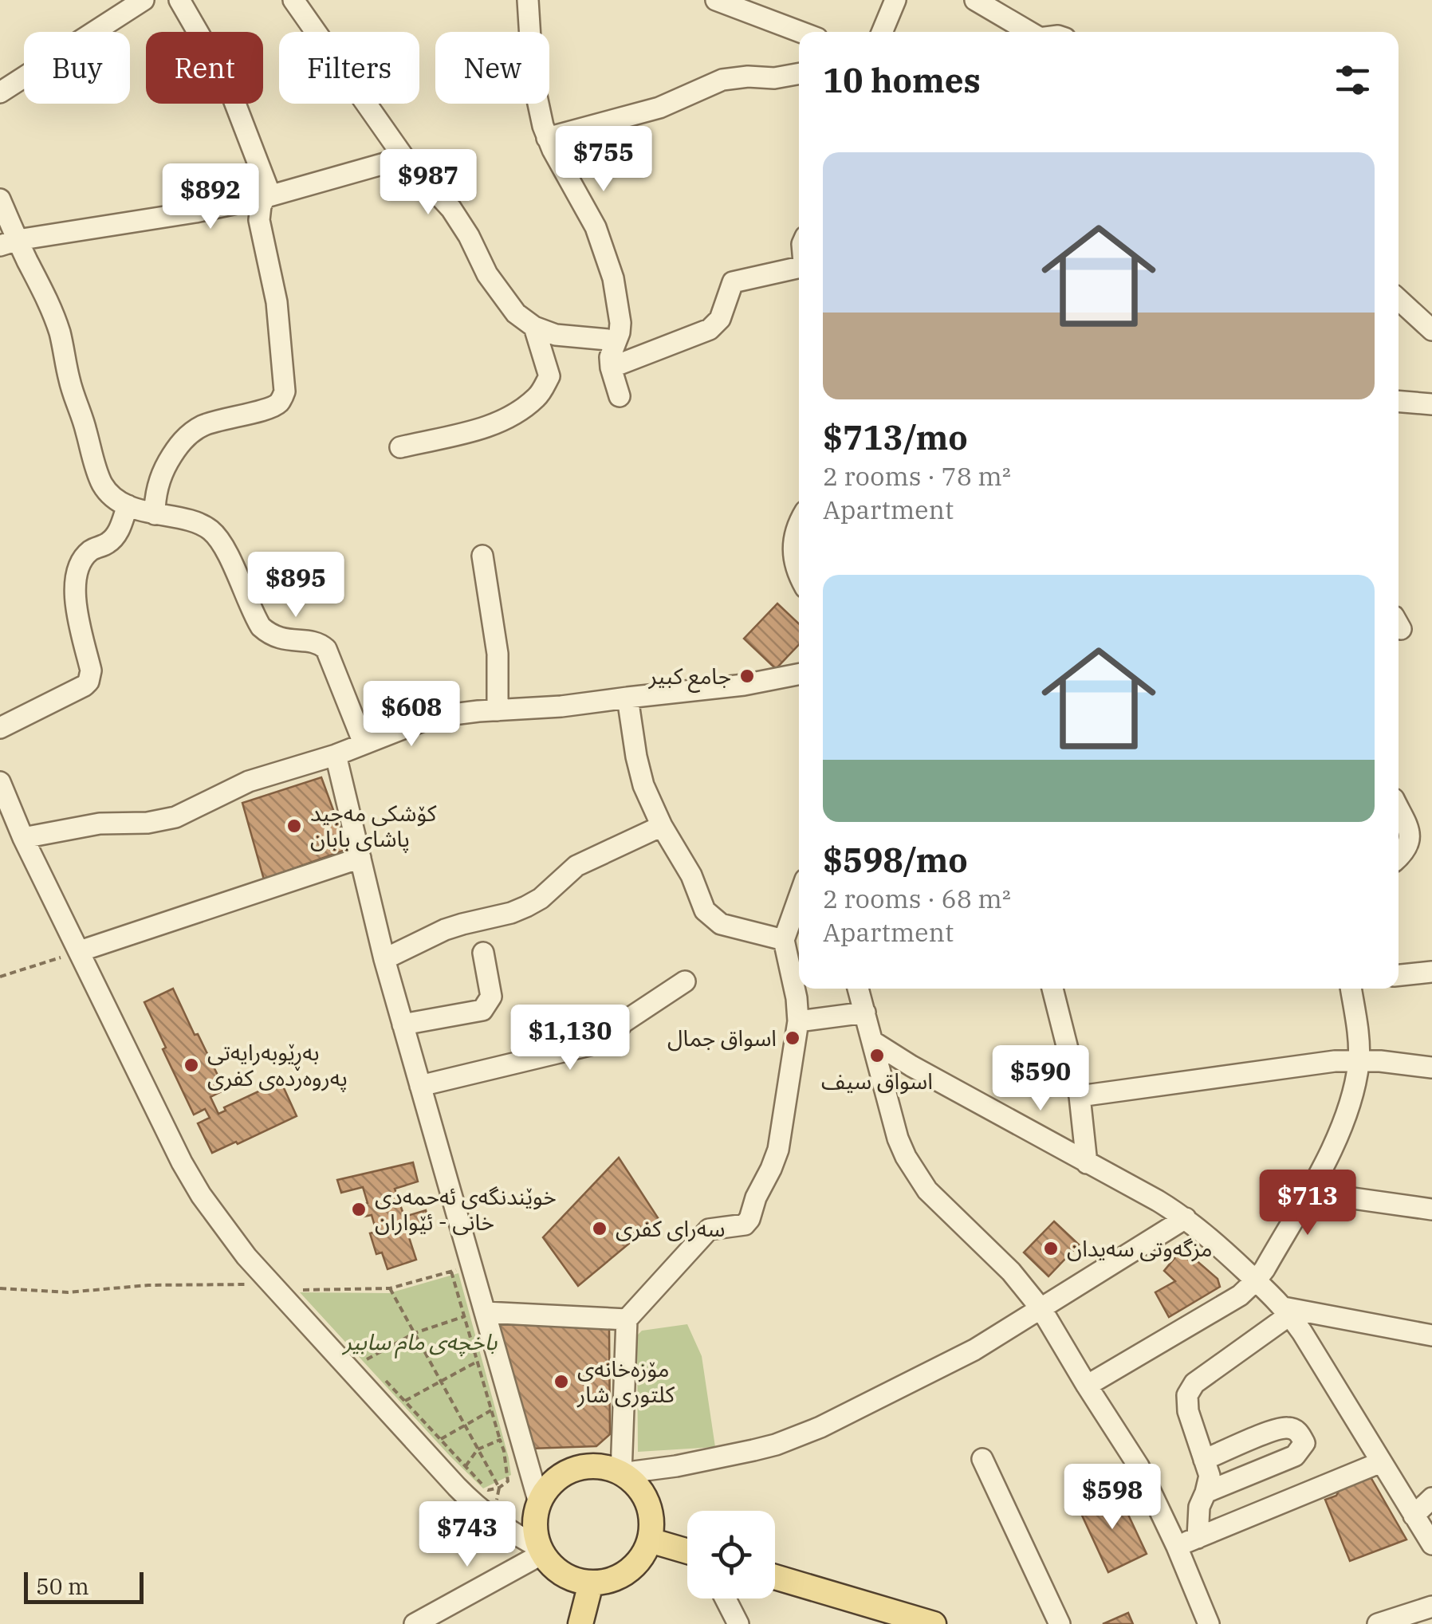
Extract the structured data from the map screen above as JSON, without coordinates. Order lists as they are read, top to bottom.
{
  "parks": ["باخچەی مام سابیر"],
  "places": [
    "جامع كبير",
    "کۆشکی مەجید پاشای بابان",
    "اسواق جمال",
    "اسواق سيف",
    "بەڕێوبەرایەتی پەروەردەی کفری",
    "خوێندنگەی ئەحمەدی خانی - ئێواران",
    "سەرای کفری",
    "مزگەوتی سەیدان",
    "مۆزەخانەی کلتوری شار"
  ],
  "scale_bar": "50 m",
  "page": {
    "chip": [
      "Buy",
      "Rent",
      "Filters",
      "New"
    ],
    "heading": "10 homes",
    "price": [
      "$755",
      "$987",
      "$892",
      "$895",
      "$608",
      "$1,130",
      "$590",
      "$713",
      "$598",
      "$743"
    ],
    "list": [
      {
        "name": "$713/mo",
        "note": "2 rooms · 78 m² · Apartment"
      },
      {
        "name": "$598/mo",
        "note": "2 rooms · 68 m² · Apartment"
      }
    ],
    "scale": "50 m"
  }
}
